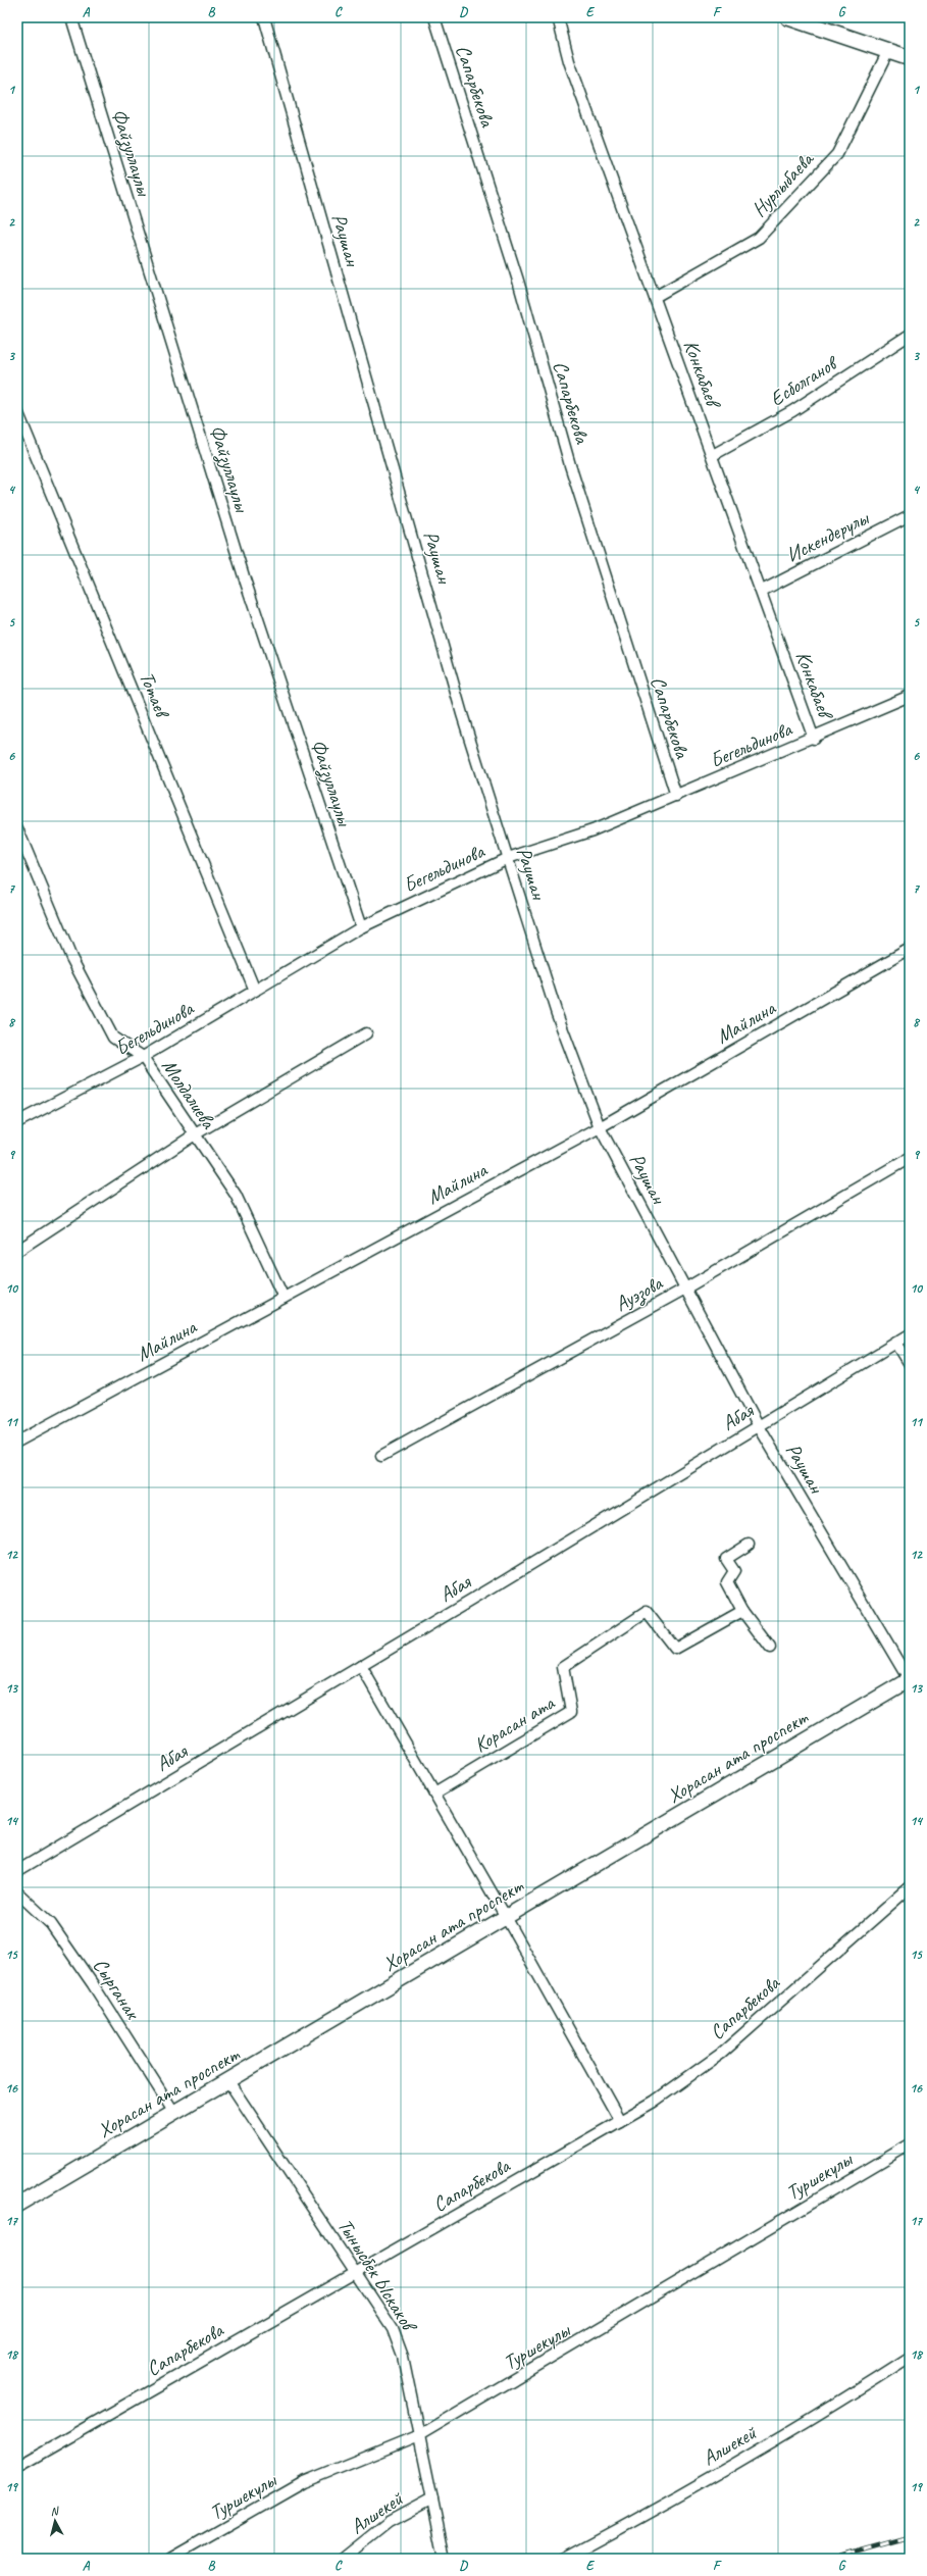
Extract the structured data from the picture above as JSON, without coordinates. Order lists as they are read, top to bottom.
{
  "streets": {
    "main road": ["Хорасан ата проспект"],
    "street": [
      "Сапарбекова",
      "Файзуллаулы",
      "Нурлыбаева",
      "Раушан",
      "Конкабаев",
      "Есболганов",
      "Искендерулы",
      "Тотаев",
      "Бегельдинова",
      "Майлина",
      "Молдалиева",
      "Ауэзова",
      "Абая",
      "Корасан ата",
      "Сырганак",
      "Туршекулы",
      "Тынысбек Ыскаков",
      "Алшекей"
    ]
  },
  "crossings": [
    ["Сапарбекова", "Бегельдинова"],
    ["Сапарбекова", "Тынысбек Ыскаков"],
    ["Файзуллаулы", "Бегельдинова"],
    ["Нурлыбаева", "Конкабаев"],
    ["Раушан", "Бегельдинова"],
    ["Раушан", "Майлина"],
    ["Раушан", "Ауэзова"],
    ["Раушан", "Абая"],
    ["Раушан", "Хорасан ата проспект"],
    ["Конкабаев", "Есболганов"],
    ["Конкабаев", "Искендерулы"],
    ["Конкабаев", "Бегельдинова"],
    ["Тотаев", "Бегельдинова"],
    ["Бегельдинова", "Молдалиева"],
    ["Майлина", "Молдалиева"],
    ["Хорасан ата проспект", "Сырганак"],
    ["Хорасан ата проспект", "Тынысбек Ыскаков"],
    ["Туршекулы", "Тынысбек Ыскаков"],
    ["Тынысбек Ыскаков", "Алшекей"]
  ],
  "north": "top",
  "grid": {
    "columns": [
      "A",
      "B",
      "C",
      "D",
      "E",
      "F",
      "G"
    ],
    "rows": [
      "1",
      "2",
      "3",
      "4",
      "5",
      "6",
      "7",
      "8",
      "9",
      "10",
      "11",
      "12",
      "13",
      "14",
      "15",
      "16",
      "17",
      "18",
      "19"
    ]
  }
}
